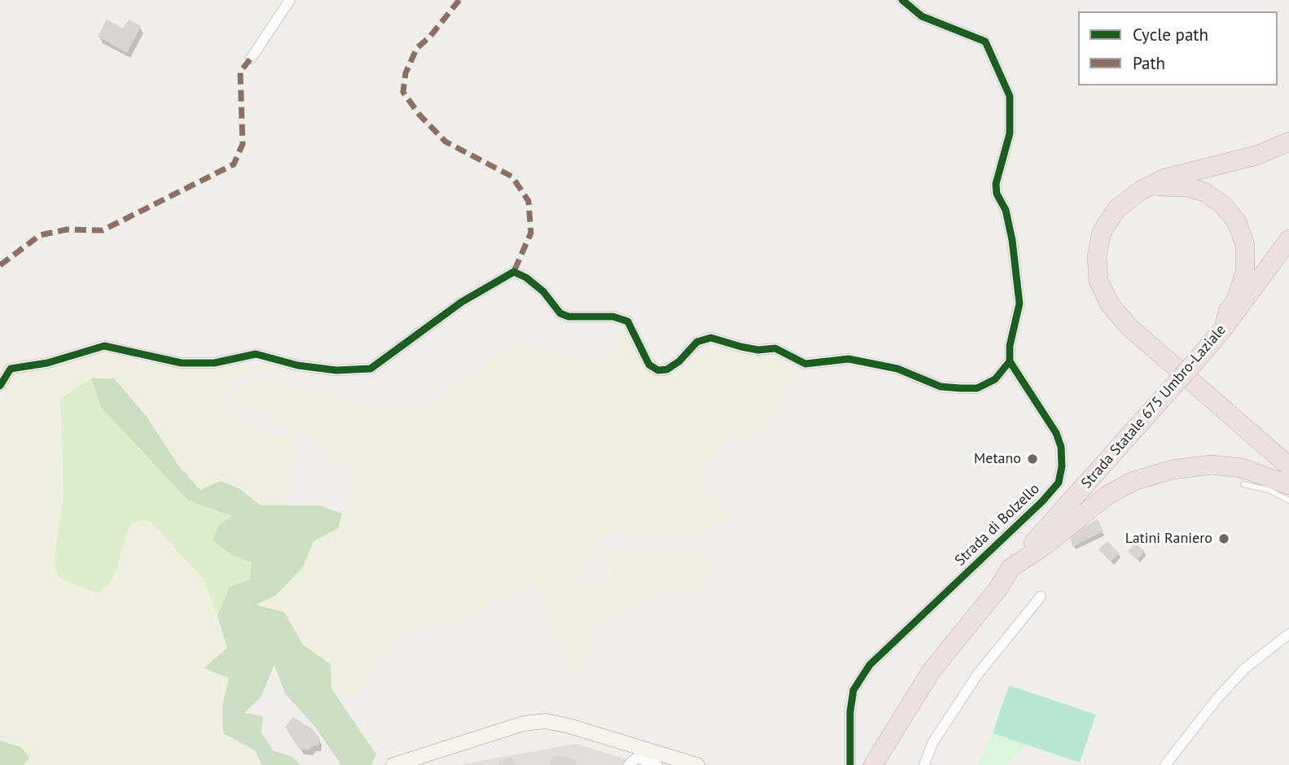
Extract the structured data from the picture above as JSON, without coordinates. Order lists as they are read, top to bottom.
{
  "streets": {
    "highway": ["Strada Statale 675 Umbro-Laziale"],
    "street": ["Strada di Bolzello"]
  },
  "places": ["Metano", "Latini Raniero"],
  "legend": ["Cycle path", "Path"]
}
